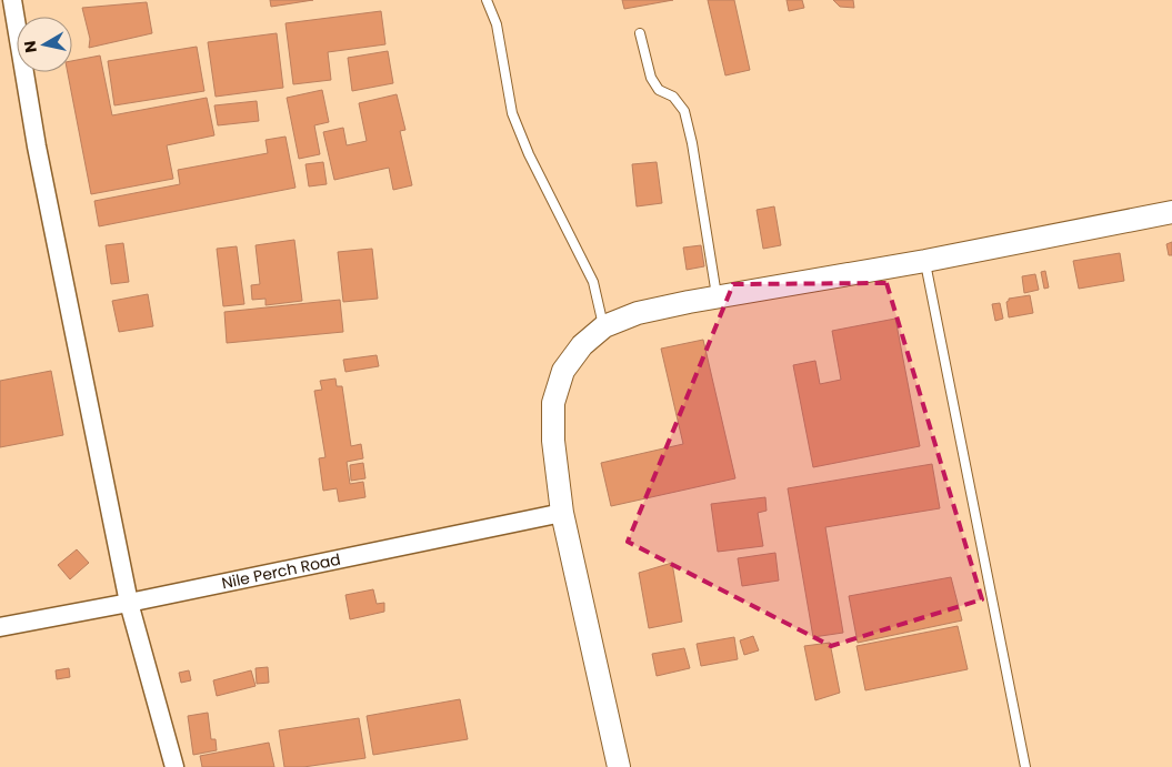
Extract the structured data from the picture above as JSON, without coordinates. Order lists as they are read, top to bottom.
{
  "streets": {
    "street": ["Nile Perch Road"]
  },
  "north": "left"
}
